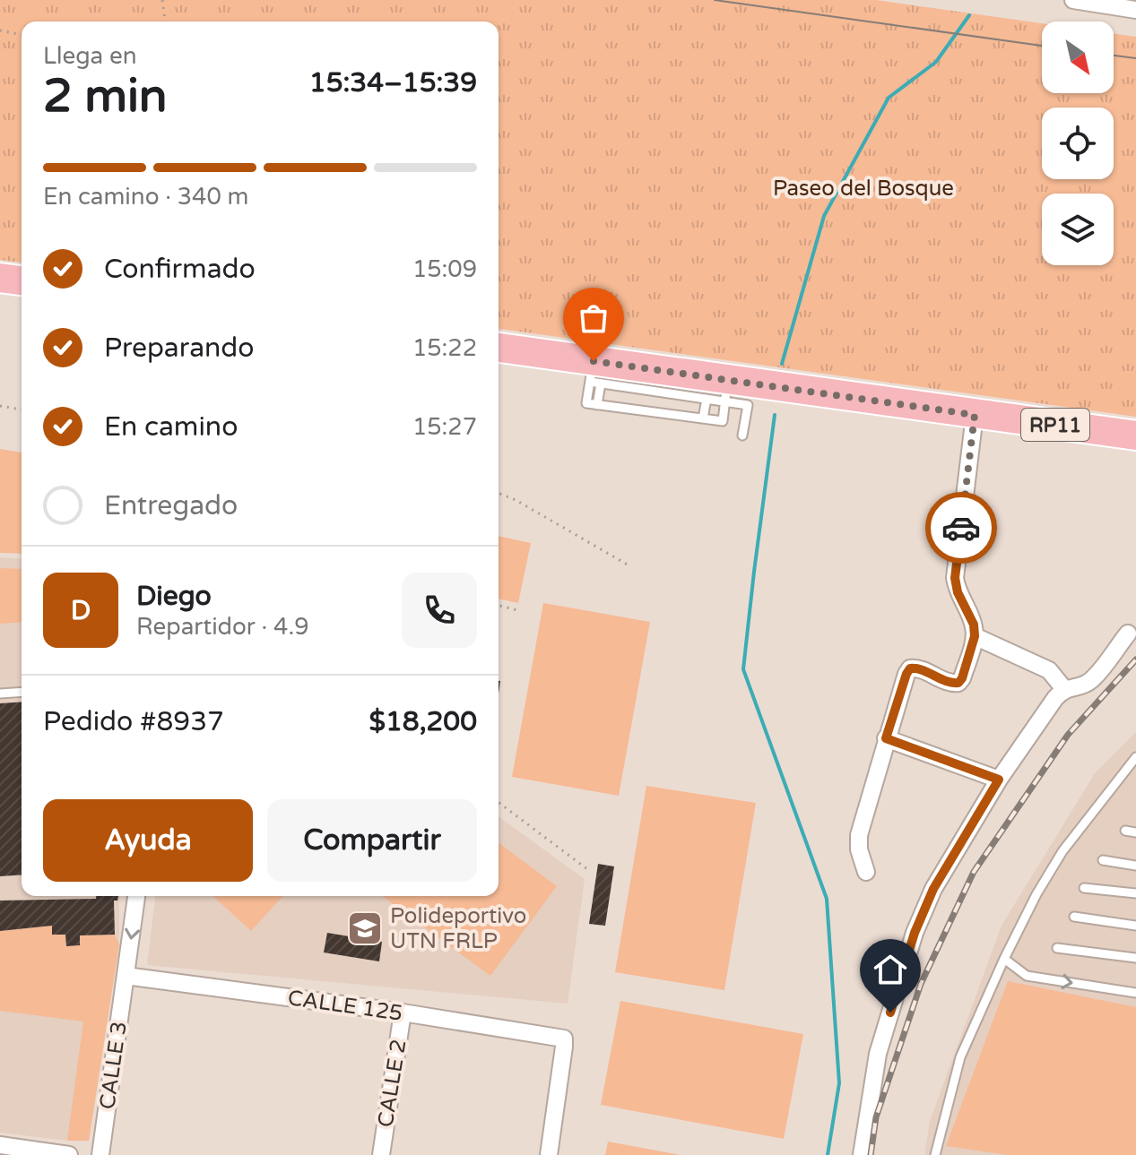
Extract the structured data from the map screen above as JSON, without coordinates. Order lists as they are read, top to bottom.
{
  "streets": {
    "highway": ["RP11"],
    "street": ["CALLE 125", "CALLE 3", "CALLE 2"]
  },
  "crossings": [
    ["CALLE 125", "CALLE 3"],
    ["CALLE 125", "CALLE 2"]
  ],
  "parks": ["Paseo del Bosque"],
  "places": {
    "school or university": ["Polideportivo UTN FRLP"]
  },
  "north": "bottom right",
  "page": {
    "heading": ["2 min", "Llega en", "15:34–15:39"],
    "panel": [
      "Diego",
      "Repartidor · 4.9",
      "Pedido #8937",
      "$18,200"
    ],
    "bar": "En camino · 340 m",
    "list": [
      ["Confirmado", "15:09"],
      ["Preparando", "15:22"],
      ["En camino", "15:27"],
      "Entregado"
    ],
    "round": "D",
    "buttons": ["Ayuda", "Compartir"]
  }
}
